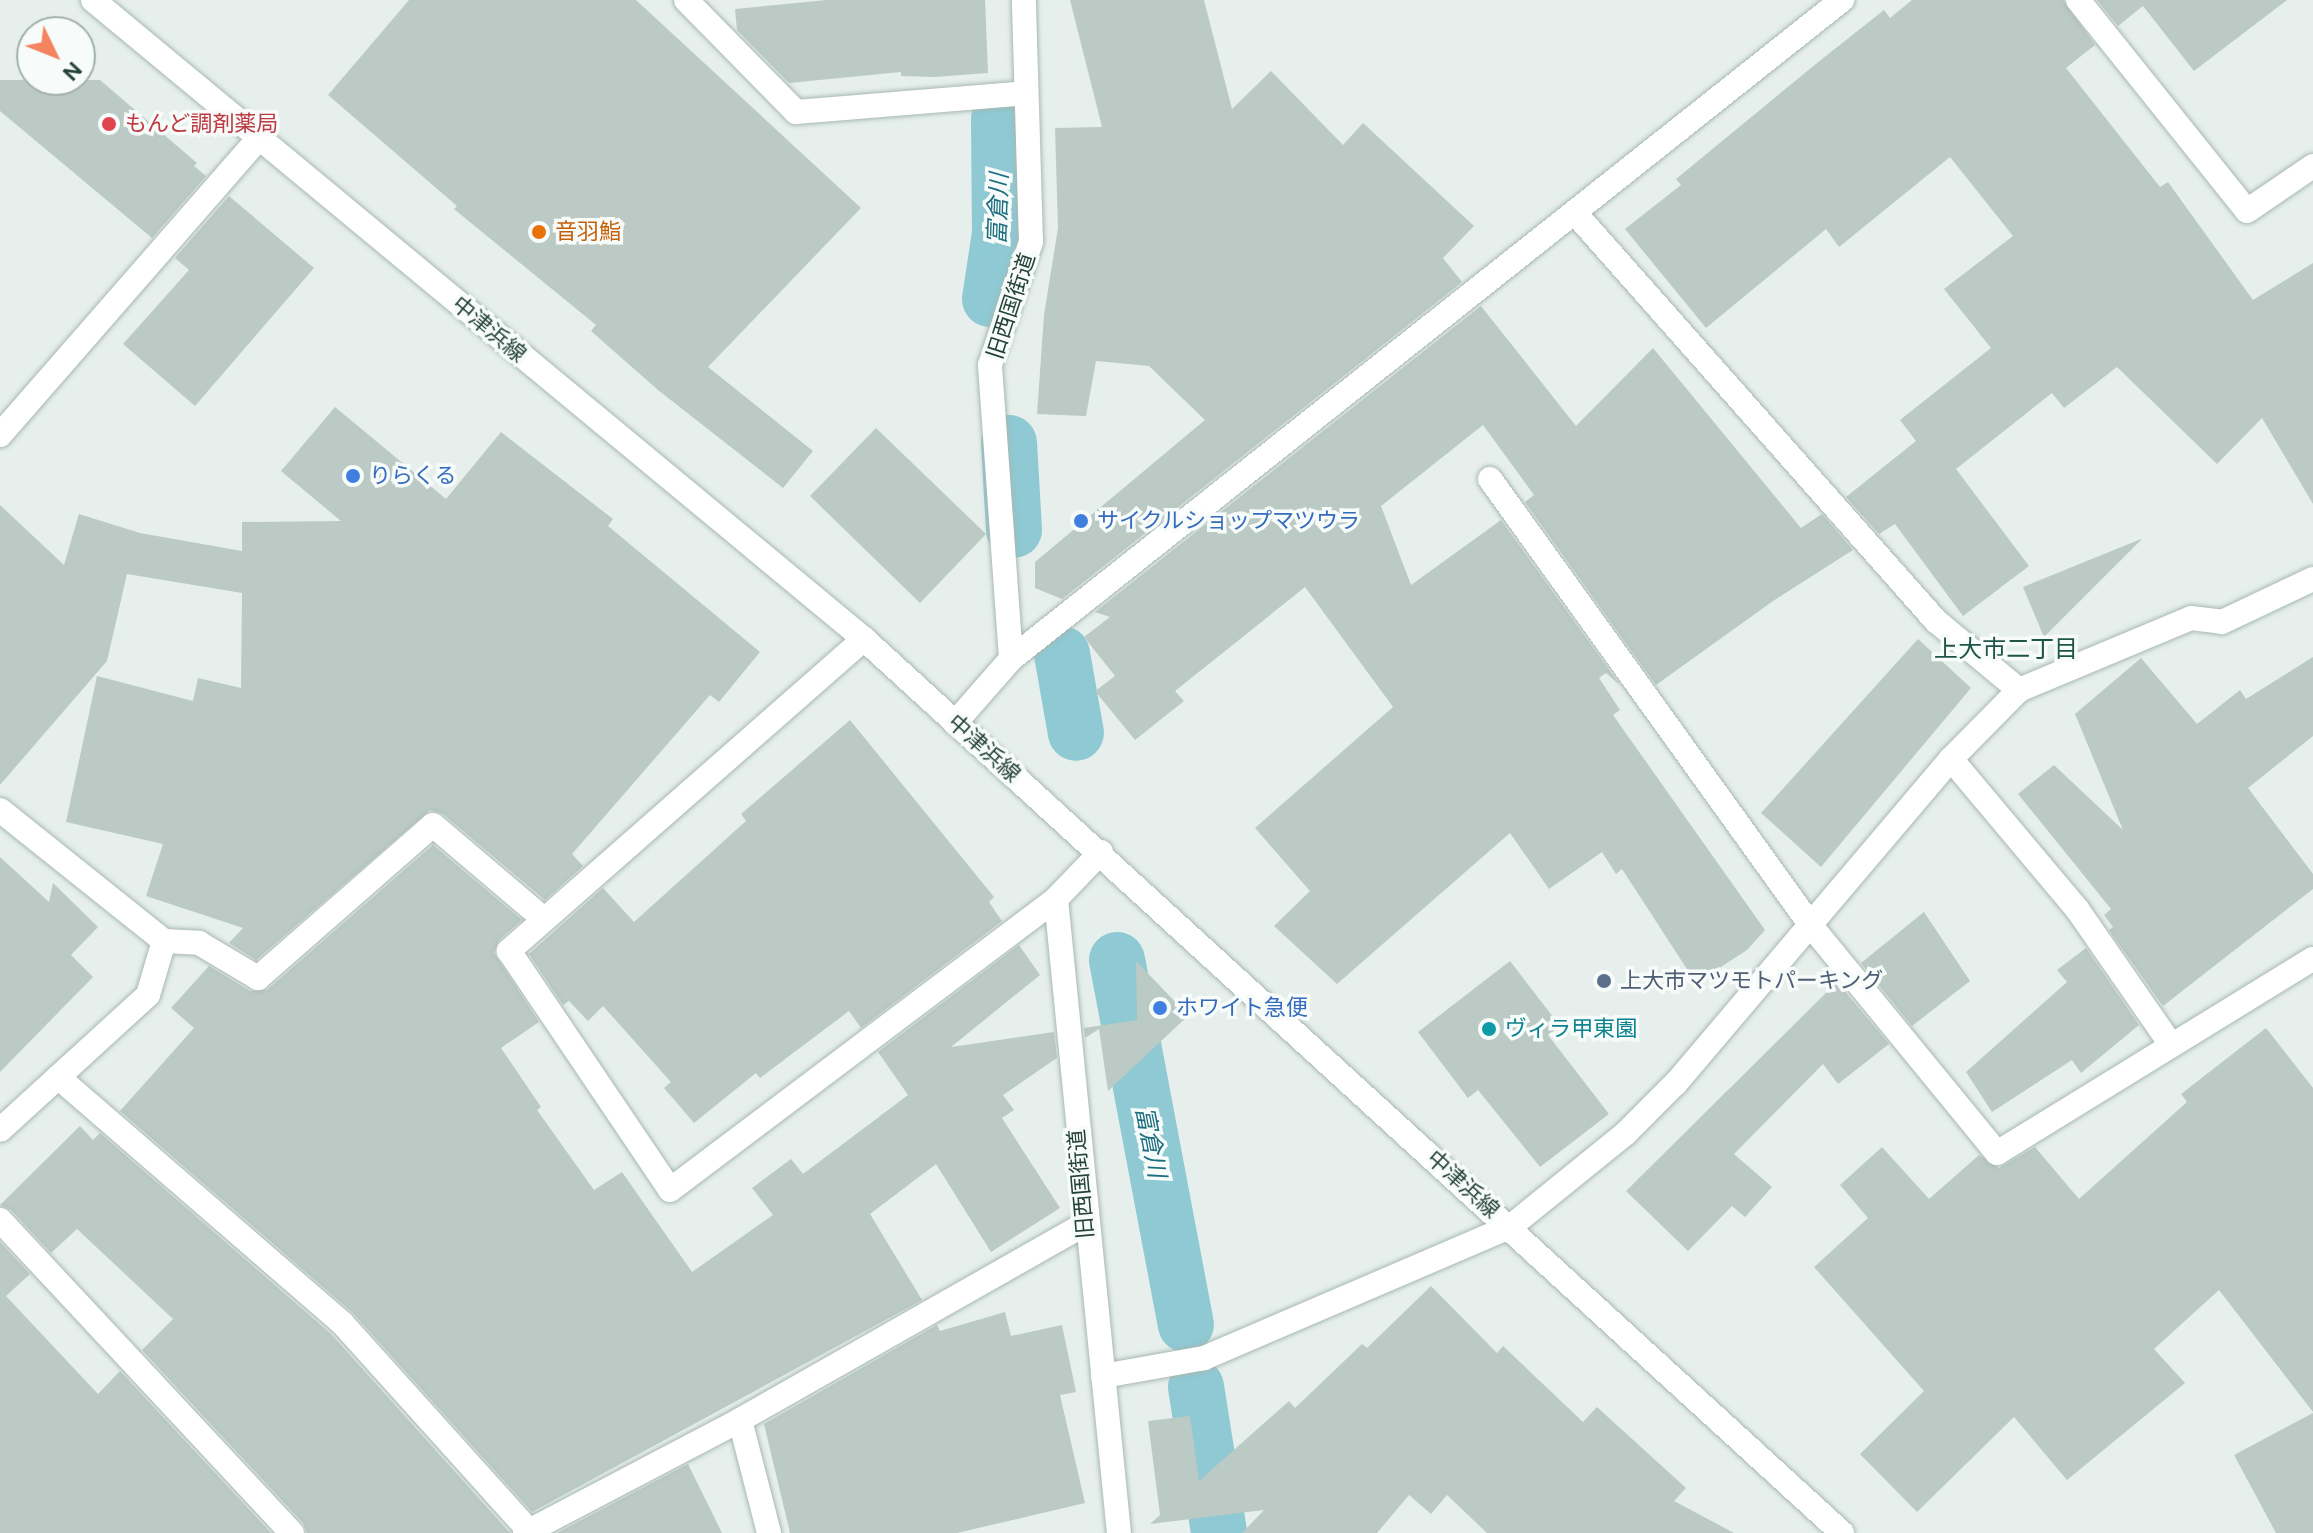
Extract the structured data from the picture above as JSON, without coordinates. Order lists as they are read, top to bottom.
{
  "streets": {
    "street": ["旧西国街道", "中津浜線"]
  },
  "districts": ["上大市二丁目"],
  "water": ["富倉川"],
  "places": [
    "もんど調剤薬局",
    "音羽鮨",
    "りらくる",
    "サイクルショップマツウラ",
    "上大市マツモトパーキング",
    "ホワイト急便",
    "ヴィラ甲東園"
  ],
  "north": "bottom right"
}
